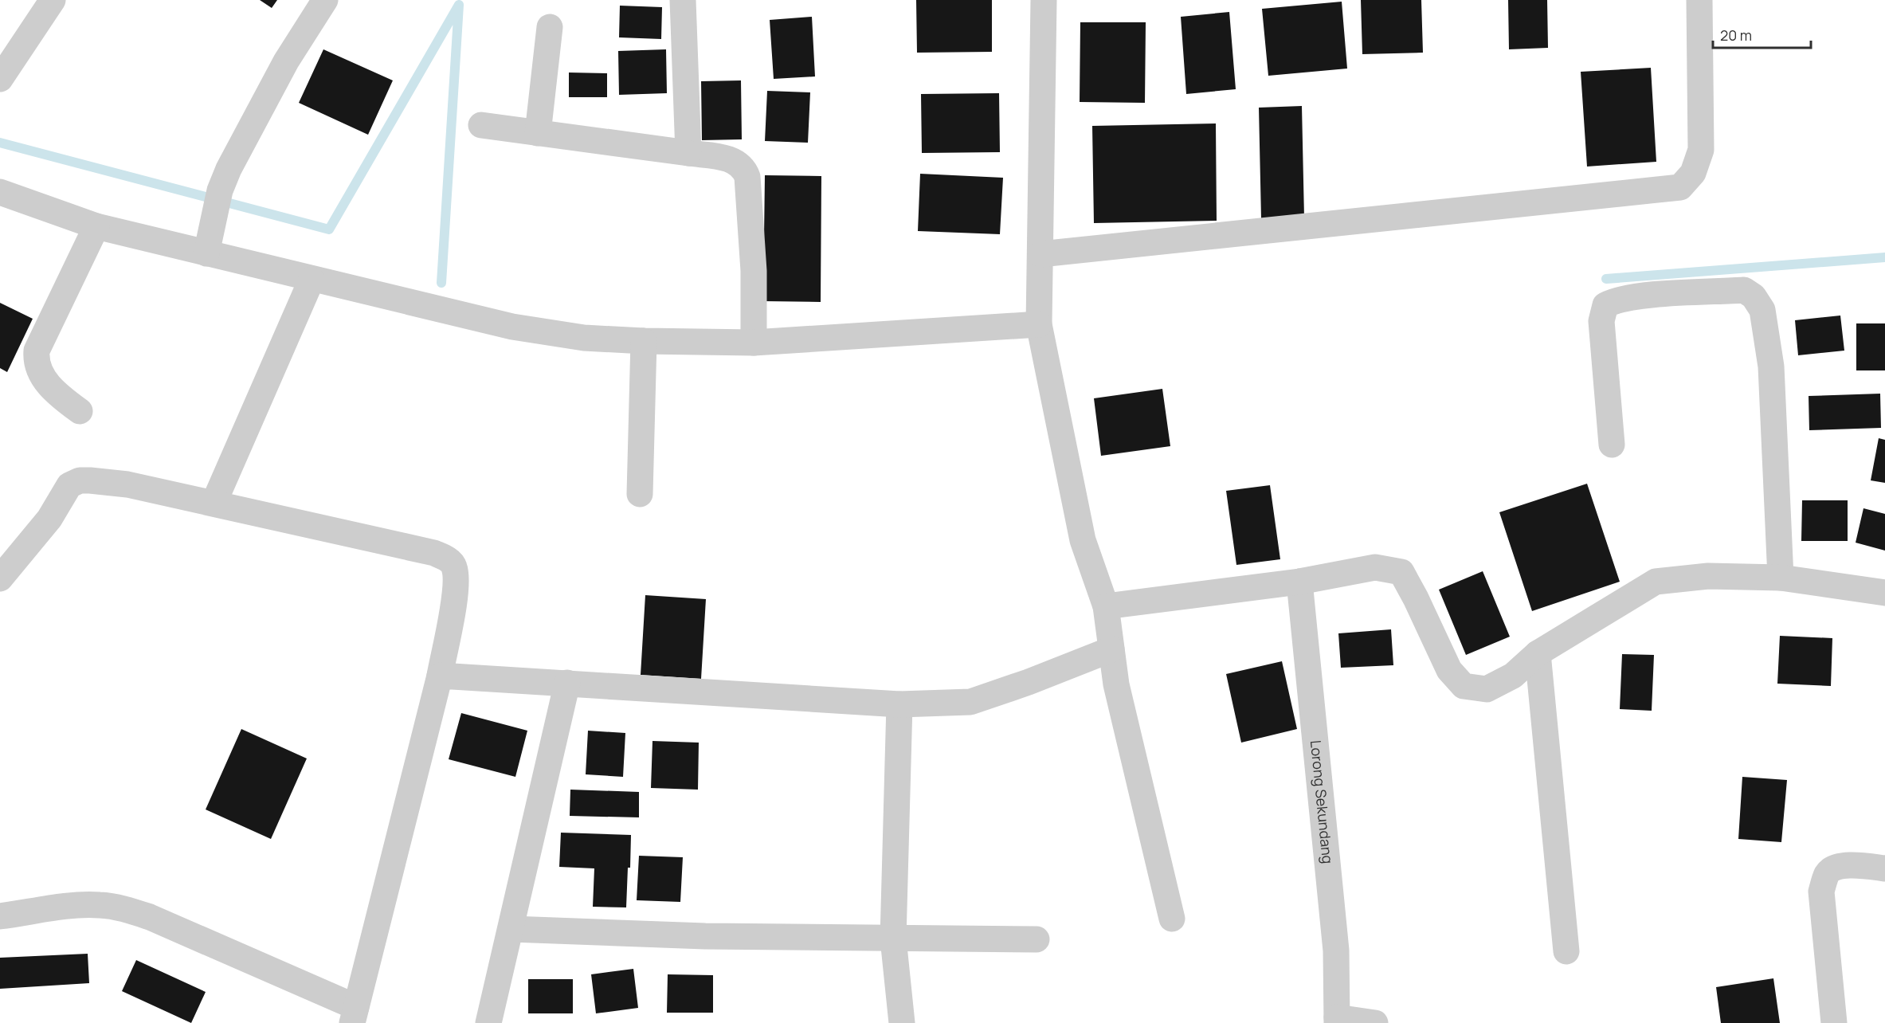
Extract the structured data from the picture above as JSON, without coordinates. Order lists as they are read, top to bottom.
{
  "streets": {
    "street": ["Lorong Sekundang"]
  },
  "scale_bar": "20 m"
}
